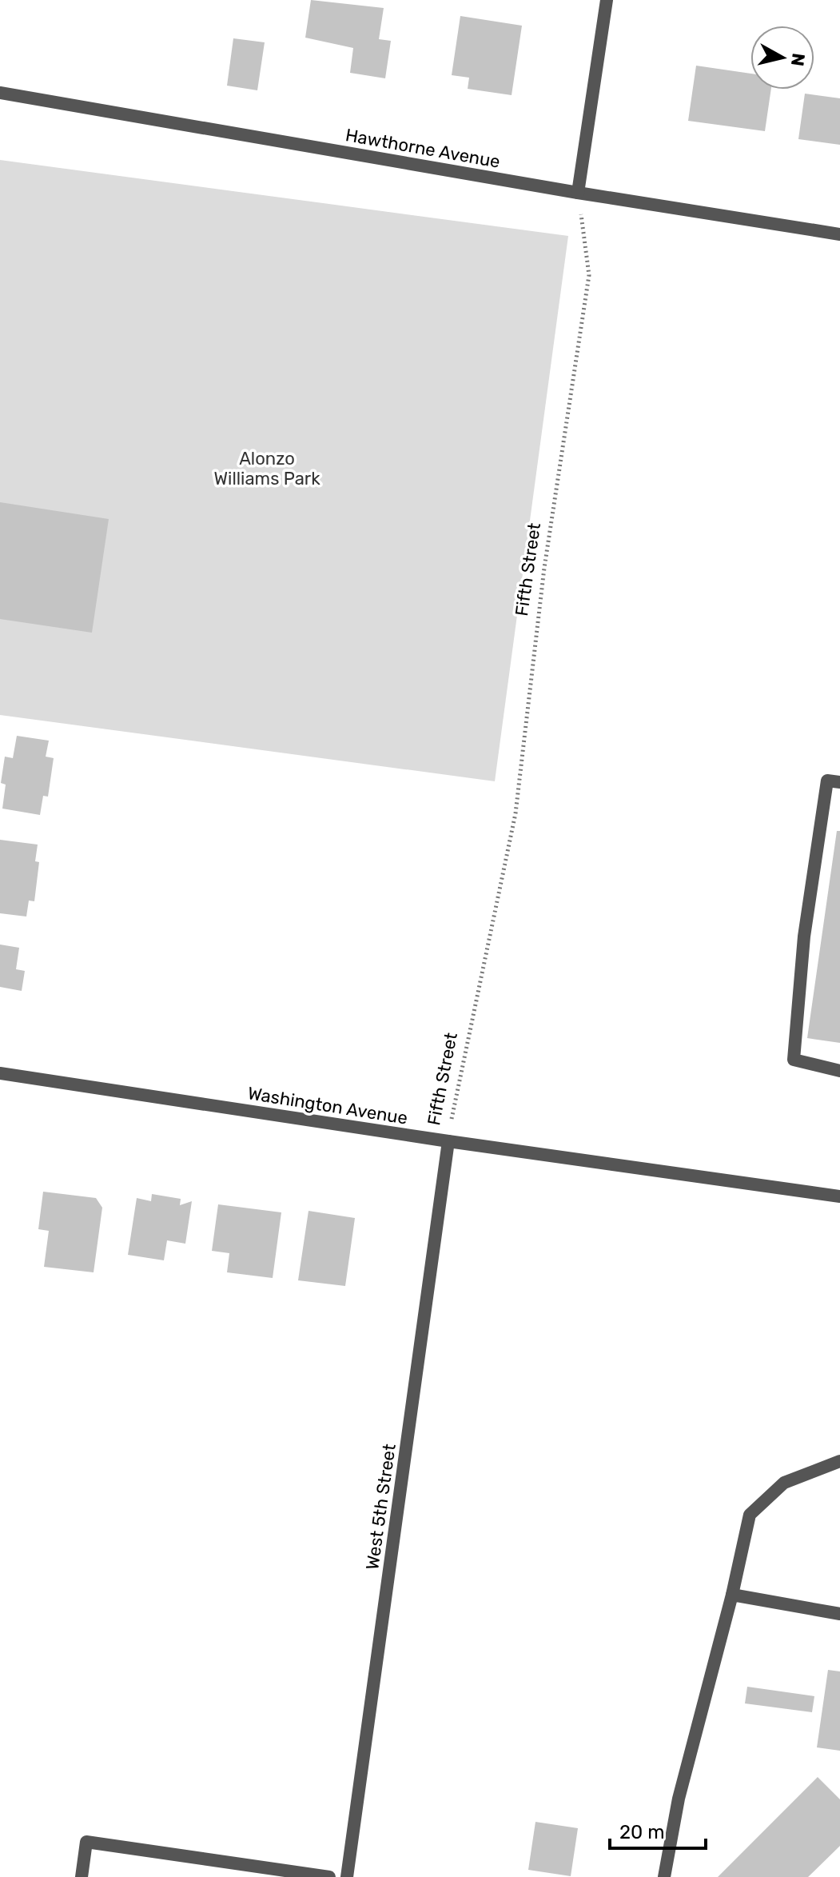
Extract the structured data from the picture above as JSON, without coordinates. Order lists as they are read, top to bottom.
{
  "streets": {
    "street": ["Hawthorne Avenue", "Washington Avenue", "West 5th Street"],
    "path": ["Fifth Street"]
  },
  "crossings": [
    ["Hawthorne Avenue", "Fifth Street"],
    ["Fifth Street", "Washington Avenue"],
    ["Fifth Street", "West 5th Street"],
    ["Washington Avenue", "West 5th Street"]
  ],
  "parks": ["Alonzo Williams Park"],
  "scale_bar": "20 m",
  "north": "right"
}
